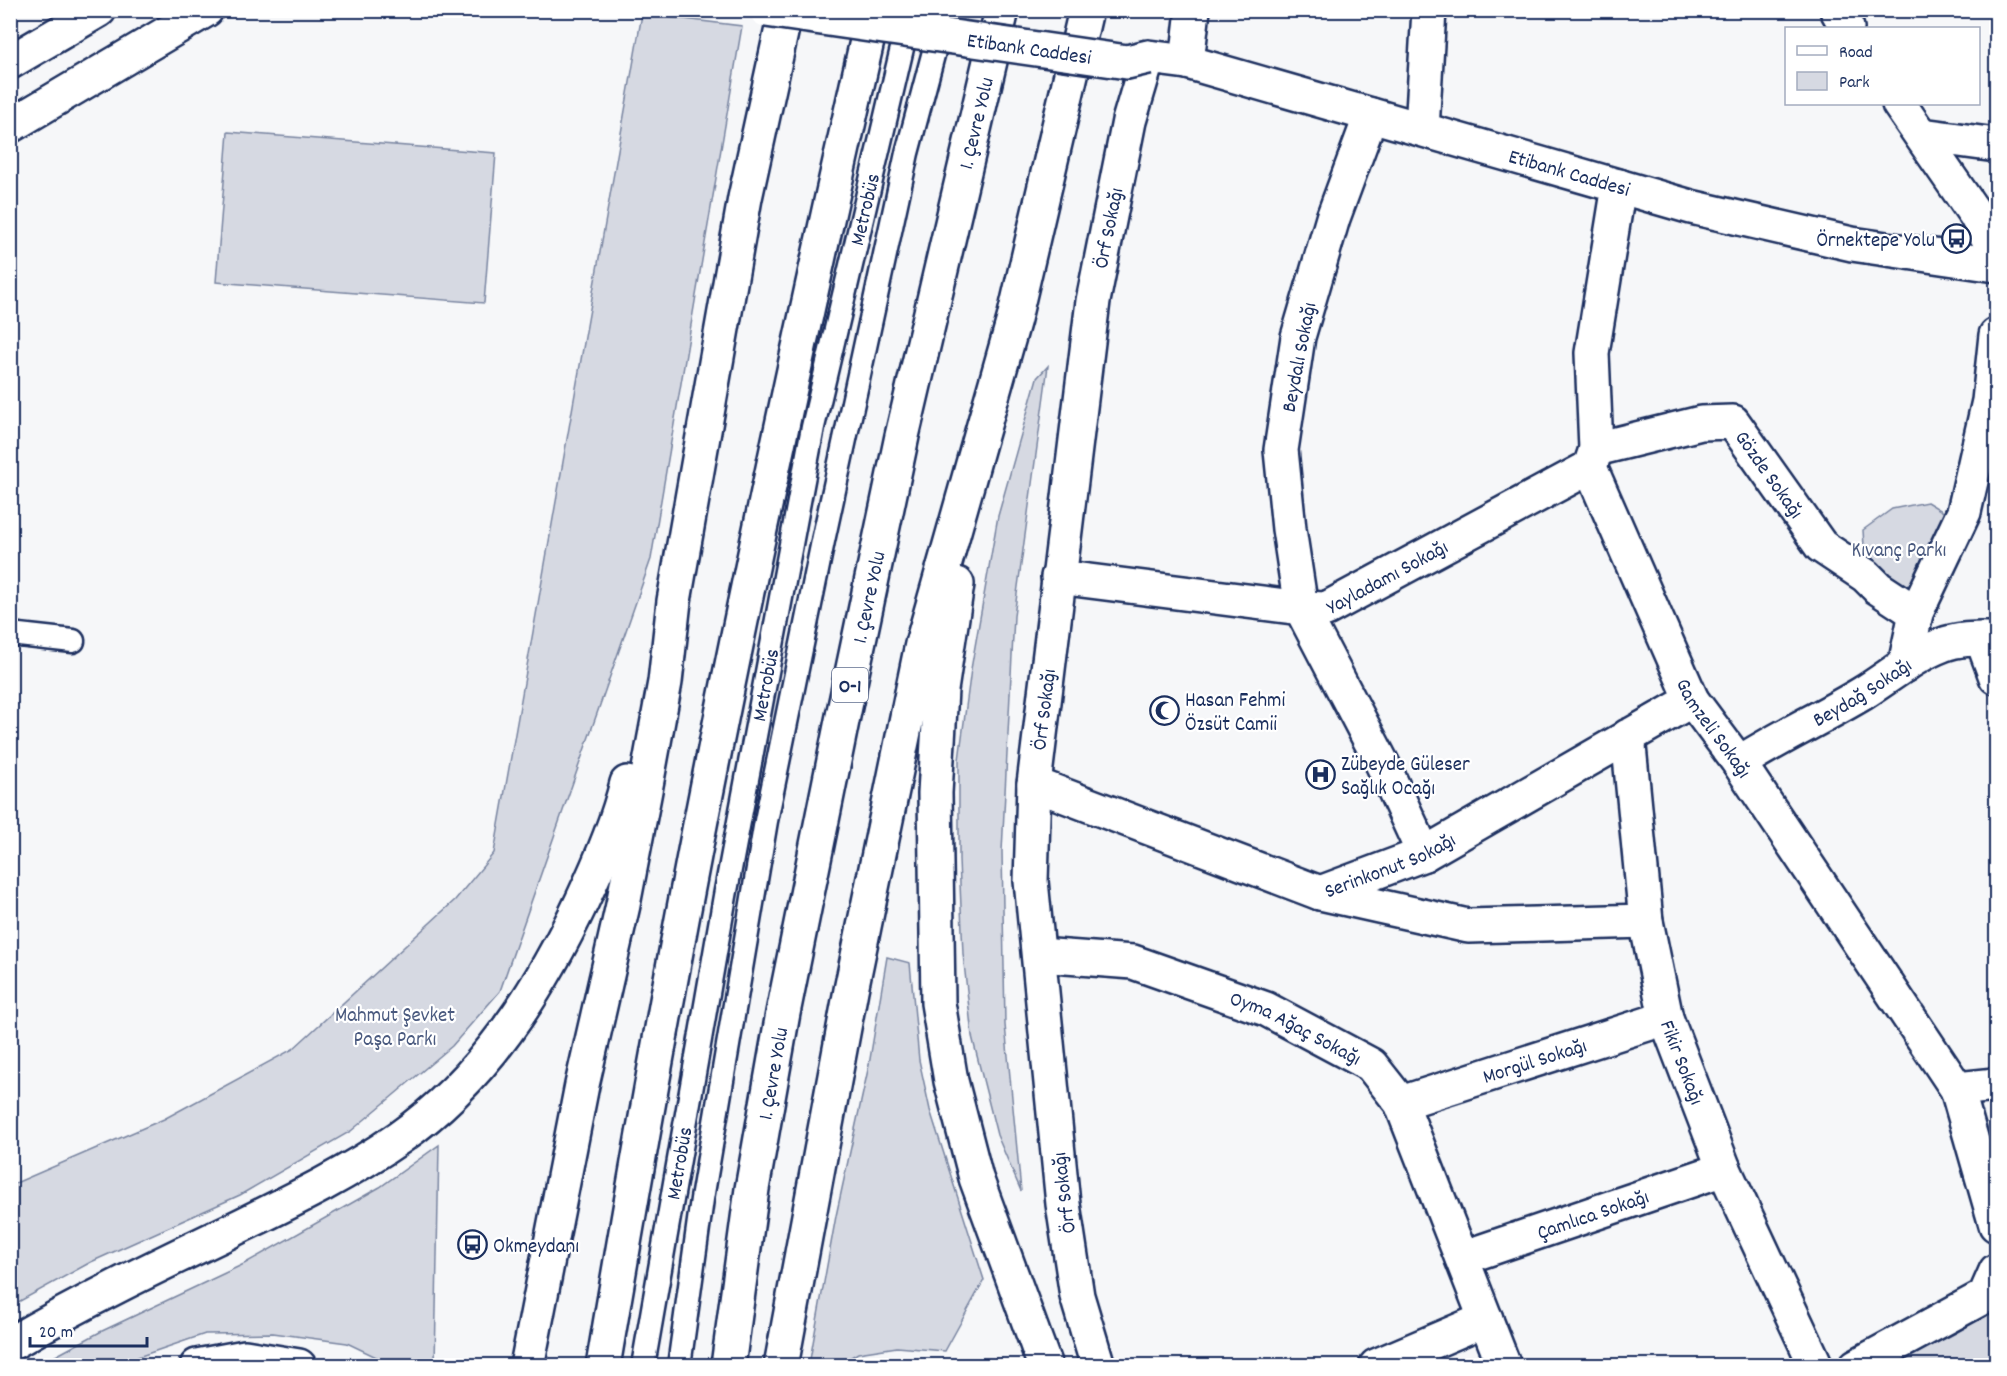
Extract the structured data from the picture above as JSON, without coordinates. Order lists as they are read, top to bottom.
{
  "streets": {
    "main road": [
      "Etibank Caddesi",
      "1. Çevre Yolu",
      "Örf Sokağı",
      "Beydalı Sokağı",
      "Gözde Sokağı",
      "Yayladamı Sokağı",
      "O-1",
      "Beydağ Sokağı",
      "Gamzeli Sokağı",
      "Serinkonut Sokağı",
      "Oyma Ağaç Sokağı",
      "Morgül Sokağı",
      "Fikir Sokağı",
      "Çamlıca Sokağı"
    ],
    "lane": ["Metrobüs"]
  },
  "crossings": [
    ["Etibank Caddesi", "Metrobüs"],
    ["Etibank Caddesi", "Örf Sokağı"],
    ["Etibank Caddesi", "Beydalı Sokağı"],
    ["Etibank Caddesi", "Gamzeli Sokağı"],
    ["Örf Sokağı", "Yayladamı Sokağı"],
    ["Örf Sokağı", "Serinkonut Sokağı"],
    ["Örf Sokağı", "Oyma Ağaç Sokağı"],
    ["Beydalı Sokağı", "Yayladamı Sokağı"],
    ["Gözde Sokağı", "Yayladamı Sokağı"],
    ["Gözde Sokağı", "Beydağ Sokağı"],
    ["Gözde Sokağı", "Gamzeli Sokağı"],
    ["Yayladamı Sokağı", "Gamzeli Sokağı"],
    ["Beydağ Sokağı", "Gamzeli Sokağı"],
    ["Gamzeli Sokağı", "Serinkonut Sokağı"],
    ["Serinkonut Sokağı", "Fikir Sokağı"],
    ["Oyma Ağaç Sokağı", "Morgül Sokağı"],
    ["Oyma Ağaç Sokağı", "Çamlıca Sokağı"],
    ["Morgül Sokağı", "Fikir Sokağı"],
    ["Fikir Sokağı", "Çamlıca Sokağı"]
  ],
  "parks": ["Kıvanç Parkı", "Mahmut Şevket Paşa Parkı"],
  "places": {
    "bus stop": ["Örnektepe Yolu", "Okmeydanı"],
    "mosque": ["Hasan Fehmi Özsüt Camii"],
    "hospital": ["Zübeyde Güleser Sağlık Ocağı"]
  },
  "legend": ["Road", "Park"],
  "scale_bar": "20 m"
}
